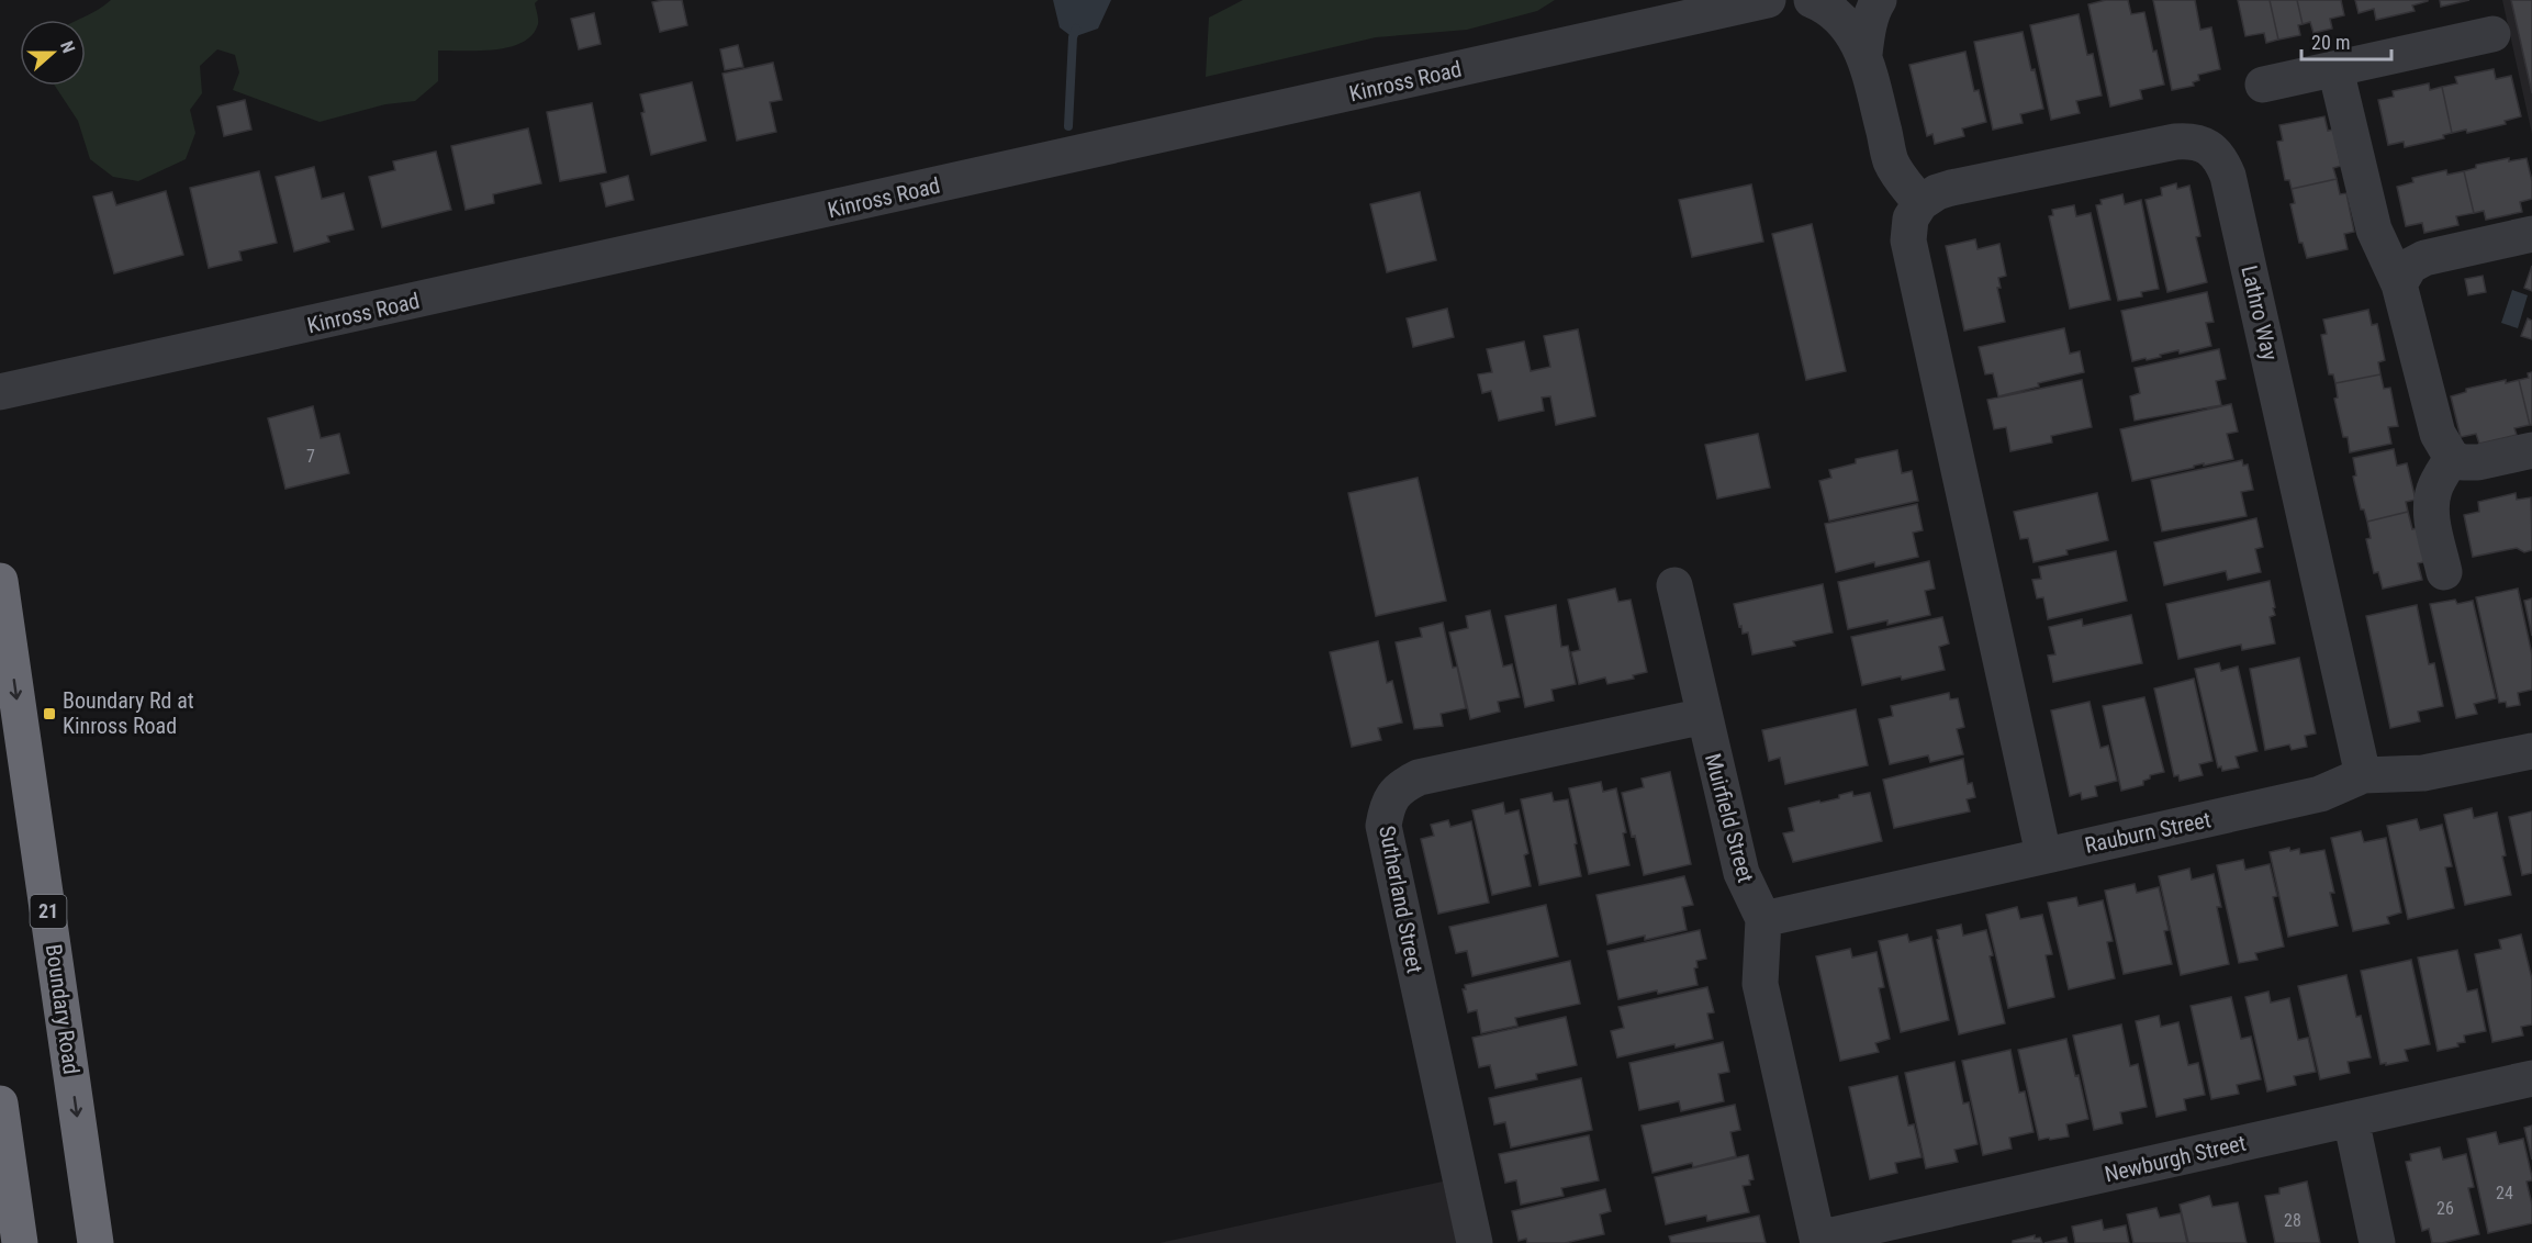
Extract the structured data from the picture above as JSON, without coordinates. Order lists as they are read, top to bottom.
{
  "streets": {
    "highway": ["21", "Boundary Road"],
    "street": [
      "Kinross Road",
      "Lathro Way",
      "Muirfield Street",
      "Rauburn Street",
      "Sutherland Street",
      "Newburgh Street"
    ]
  },
  "crossings": [
    ["Lathro Way", "Rauburn Street"],
    ["Muirfield Street", "Rauburn Street"],
    ["Muirfield Street", "Sutherland Street"],
    ["Muirfield Street", "Newburgh Street"]
  ],
  "one_way": ["Boundary Road"],
  "places": {
    "transit": ["Boundary Rd at Kinross Road"]
  },
  "house_numbers": [
    "7",
    "24",
    "26",
    "28"
  ],
  "scale_bar": "20 m",
  "north": "right"
}
